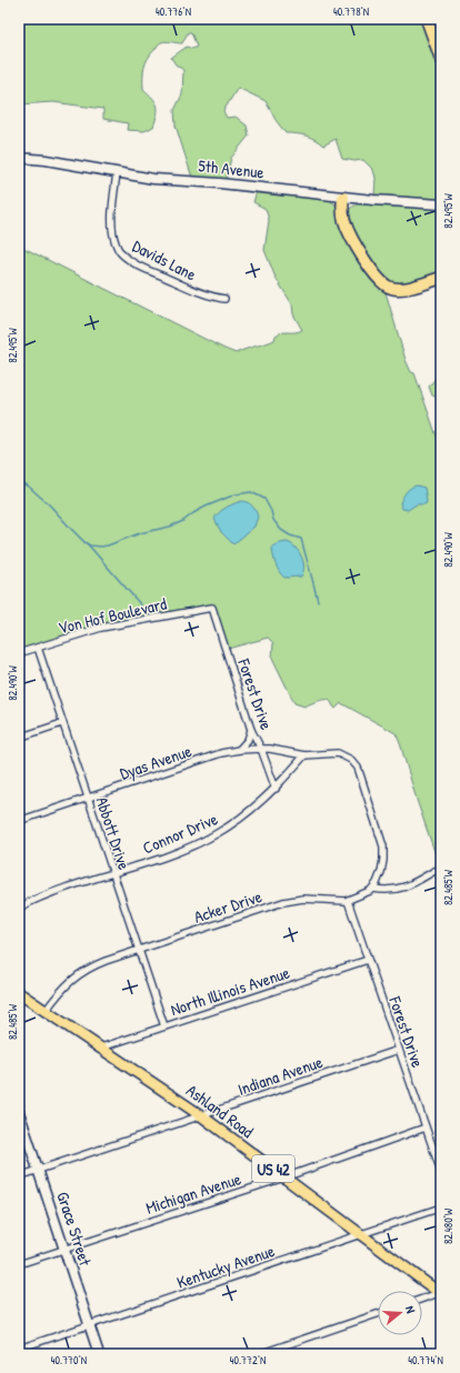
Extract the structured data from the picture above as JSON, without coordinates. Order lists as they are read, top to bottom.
{
  "streets": {
    "main road": ["Ashland Road", "US 42"],
    "street": [
      "5th Avenue",
      "Davids Lane",
      "Von Hof Boulevard",
      "Forest Drive",
      "Dyas Avenue",
      "Abbott Drive",
      "Connor Drive",
      "Acker Drive",
      "North Illinois Avenue",
      "Indiana Avenue",
      "Michigan Avenue",
      "Grace Street",
      "Kentucky Avenue"
    ]
  },
  "crossings": [
    ["5th Avenue", "Davids Lane"],
    ["Von Hof Boulevard", "Forest Drive"],
    ["Von Hof Boulevard", "Abbott Drive"],
    ["Forest Drive", "Dyas Avenue"],
    ["Forest Drive", "Connor Drive"],
    ["Forest Drive", "Acker Drive"],
    ["Forest Drive", "North Illinois Avenue"],
    ["Forest Drive", "Indiana Avenue"],
    ["Forest Drive", "Michigan Avenue"],
    ["Dyas Avenue", "Abbott Drive"],
    ["Abbott Drive", "Connor Drive"],
    ["Abbott Drive", "Acker Drive"],
    ["Abbott Drive", "North Illinois Avenue"],
    ["Acker Drive", "Ashland Road"],
    ["North Illinois Avenue", "Ashland Road"],
    ["Indiana Avenue", "Ashland Road"],
    ["Indiana Avenue", "Grace Street"],
    ["Ashland Road", "Michigan Avenue"],
    ["Ashland Road", "Kentucky Avenue"],
    ["Michigan Avenue", "Grace Street"],
    ["Grace Street", "Kentucky Avenue"]
  ],
  "north": "right",
  "coordinates": [
    "40.776°N",
    "40.778°N",
    "82.495°W",
    "82.490°W",
    "82.485°W",
    "82.480°W",
    "40.770°N",
    "40.772°N",
    "40.774°N"
  ]
}
